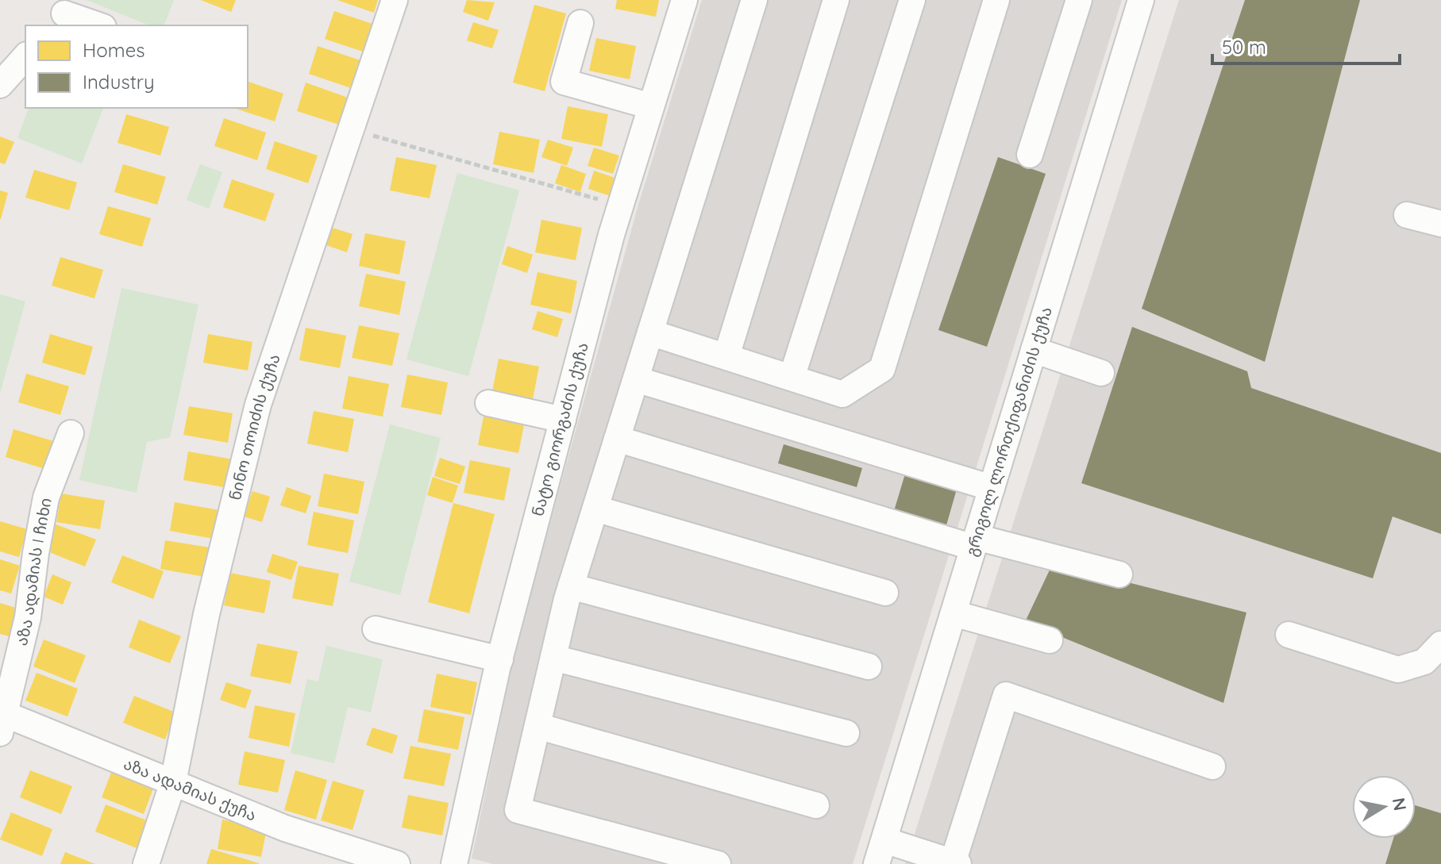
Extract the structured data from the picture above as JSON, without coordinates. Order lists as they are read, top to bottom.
{
  "streets": {
    "street": [
      "ნინო თოიძის ქუჩა",
      "ნატო გიორგაძის ქუჩა",
      "გრიგოლ ლორთქიფანიძის ქუჩა",
      "აზა ადამიას I ჩიხი",
      "აზა ადამიას ქუჩა"
    ]
  },
  "crossings": [
    ["ნინო თოიძის ქუჩა", "აზა ადამიას ქუჩა"],
    ["აზა ადამიას I ჩიხი", "აზა ადამიას ქუჩა"]
  ],
  "legend": ["Homes", "Industry"],
  "scale_bar": "50 m",
  "north": "right"
}
